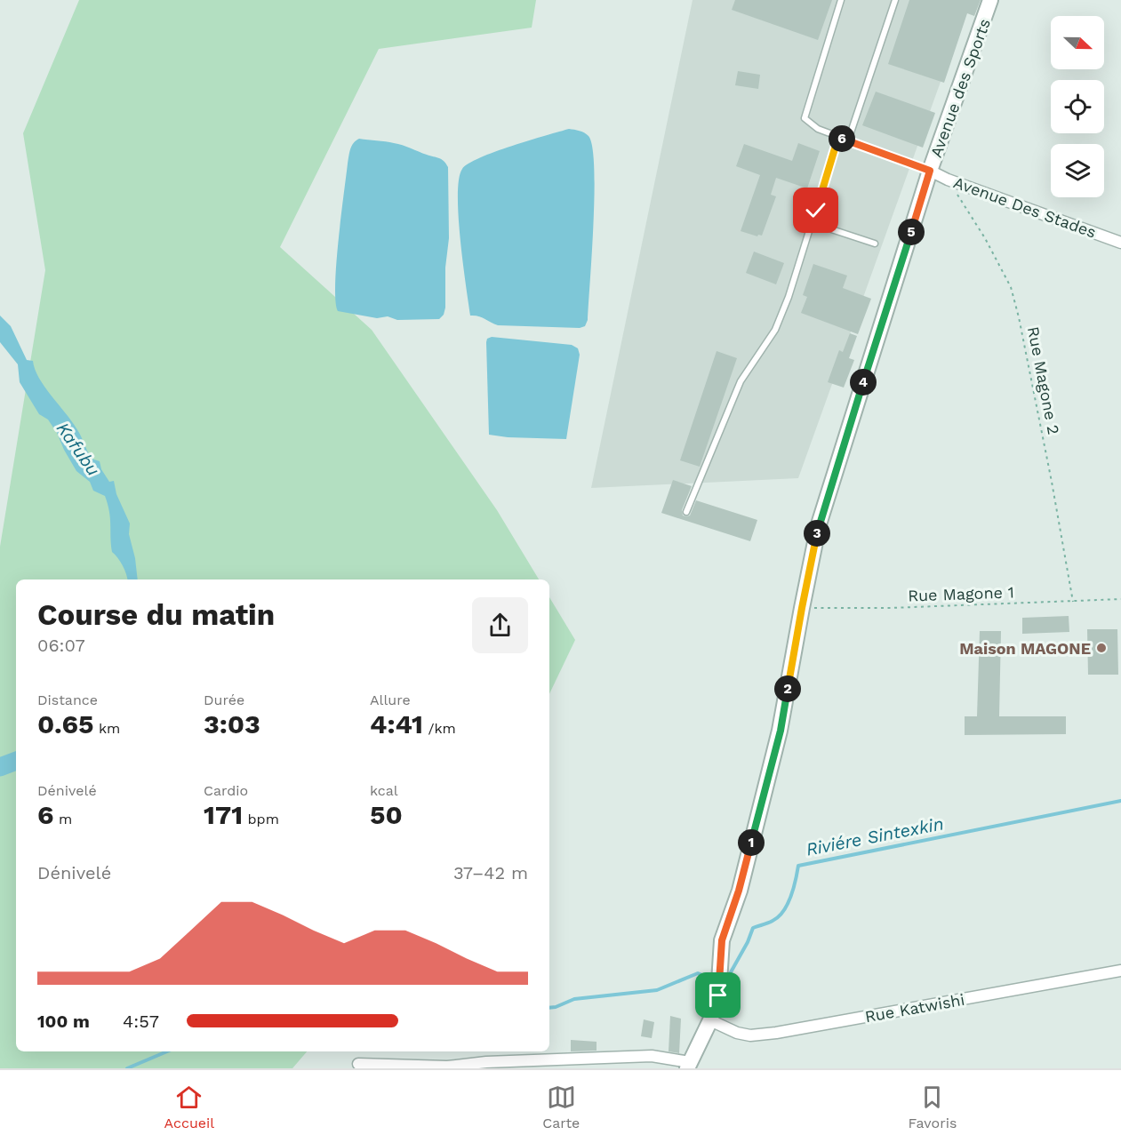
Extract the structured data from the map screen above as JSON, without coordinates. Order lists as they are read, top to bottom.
{
  "streets": {
    "street": ["Avenue des Sports", "Avenue Des Stades", "Rue Katwishi"],
    "path": ["Rue Magone 2", "Rue Magone 1"]
  },
  "crossings": [
    ["Avenue des Sports", "Avenue Des Stades"],
    ["Avenue des Sports", "Rue Magone 1"],
    ["Avenue des Sports", "Rue Katwishi"],
    ["Avenue Des Stades", "Rue Magone 2"],
    ["Rue Magone 2", "Rue Magone 1"]
  ],
  "water": ["Kafubu", "Riviére Sintexkin"],
  "places": ["Maison MAGONE"],
  "north": "right",
  "page": {
    "pins": [
      "6",
      "5",
      "4",
      "3",
      "2",
      "1"
    ],
    "heading": ["Course du matin", "06:07"],
    "stats": [
      ["Distance", "0.65 km"],
      ["Durée", "3:03"],
      ["Allure", "4:41 /km"],
      ["Dénivelé", "6 m"],
      ["Cardio", "171 bpm"],
      ["kcal", "50"]
    ],
    "chart": ["Dénivelé", "37–42 m"],
    "list": [
      {
        "name": "100 m",
        "note": "4:57"
      }
    ],
    "tabs": ["Accueil", "Carte", "Favoris"]
  }
}
